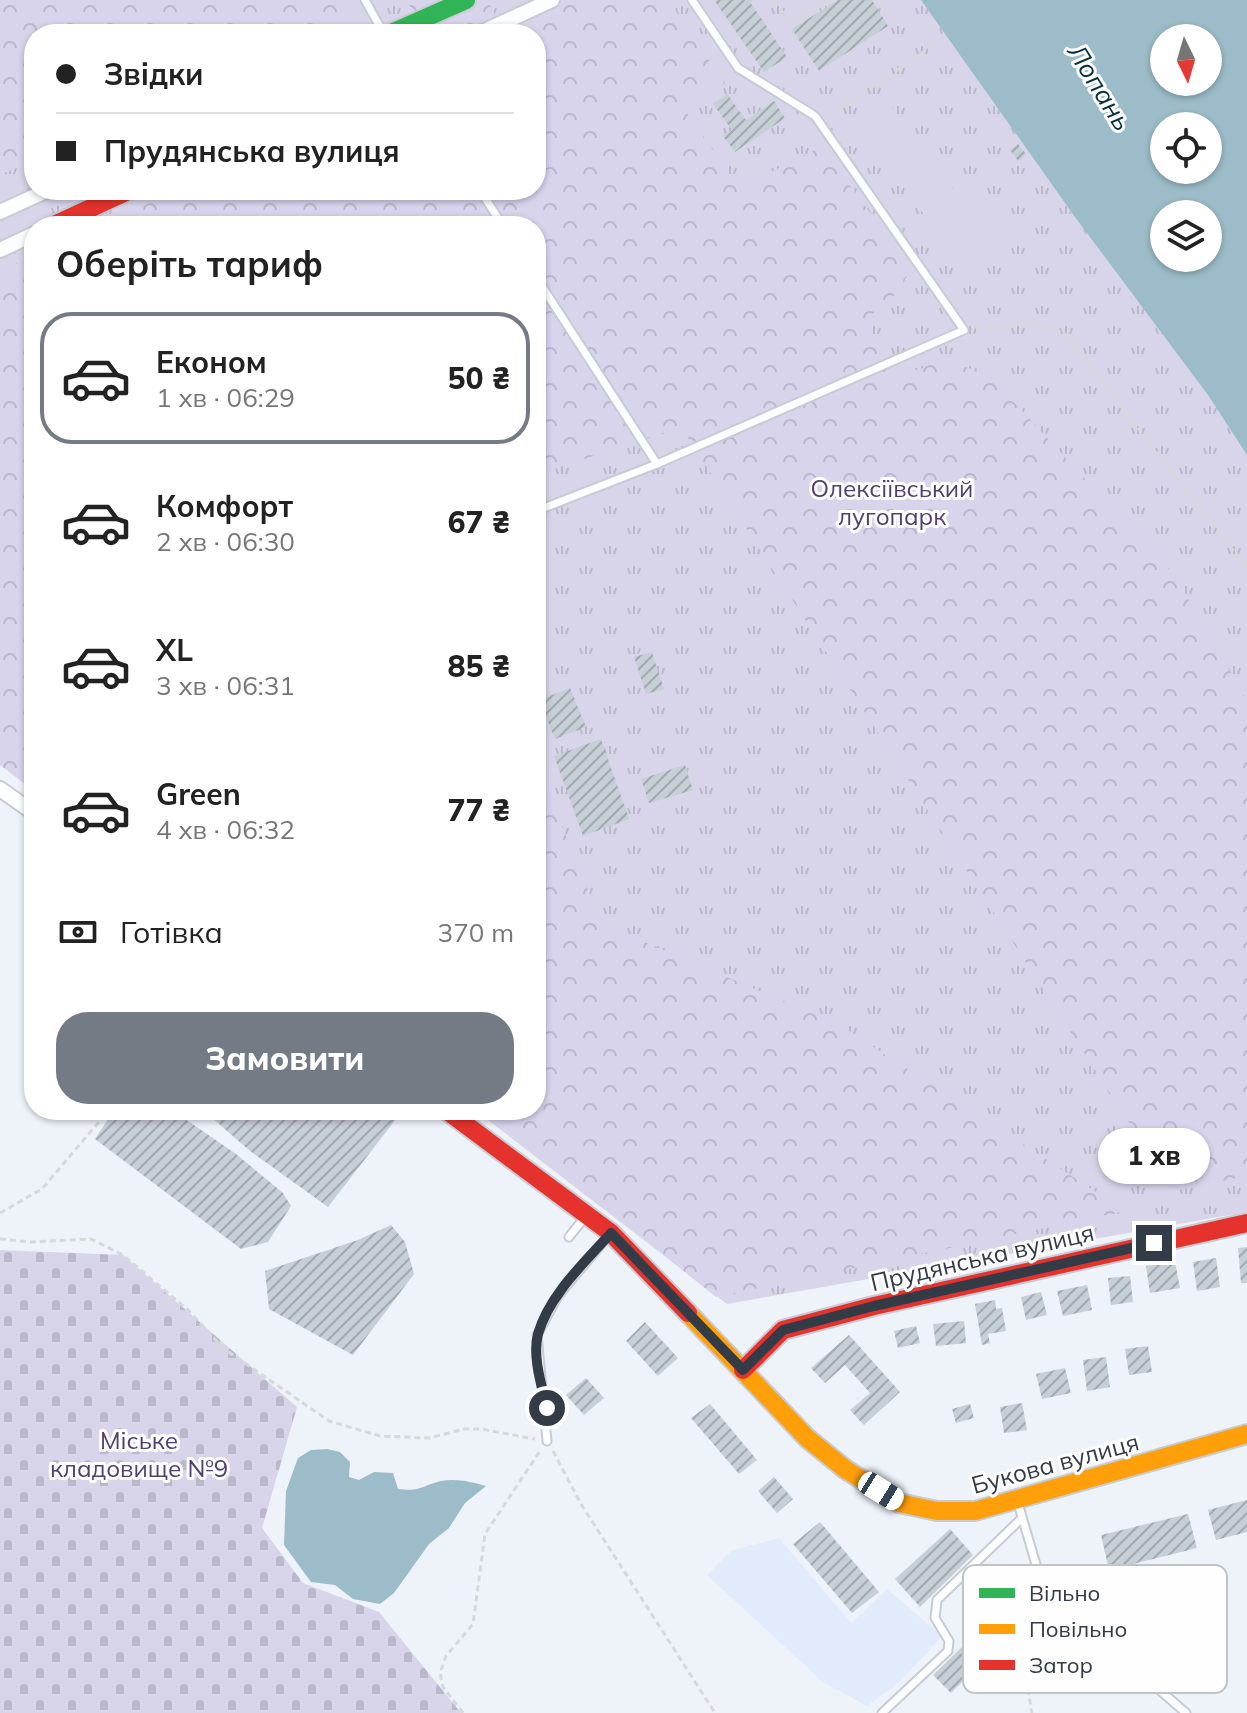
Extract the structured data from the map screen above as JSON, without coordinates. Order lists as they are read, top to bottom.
{
  "streets": {
    "street": ["Прудянська вулиця", "Букова вулиця"]
  },
  "crossings": [
    ["Прудянська вулиця", "Букова вулиця"]
  ],
  "water": ["Лопань"],
  "parks": ["Олексіївський лугопарк", "Міське кладовище №9"],
  "legend": ["Вільно", "Повільно", "Затор"],
  "north": "bottom",
  "page": {
    "banner": ["Звідки", "Прудянська вулиця"],
    "heading": "Оберіть тариф",
    "list": [
      {
        "name": "Економ",
        "note": "1 хв · 06:29",
        "value": "50 ₴"
      },
      {
        "name": "Комфорт",
        "note": "2 хв · 06:30",
        "value": "67 ₴"
      },
      {
        "name": "XL",
        "note": "3 хв · 06:31",
        "value": "85 ₴"
      },
      {
        "name": "Green",
        "note": "4 хв · 06:32",
        "value": "77 ₴"
      }
    ],
    "pay": ["Готівка", "370 m"],
    "buttons": "Замовити",
    "bubble": "1 хв"
  }
}
